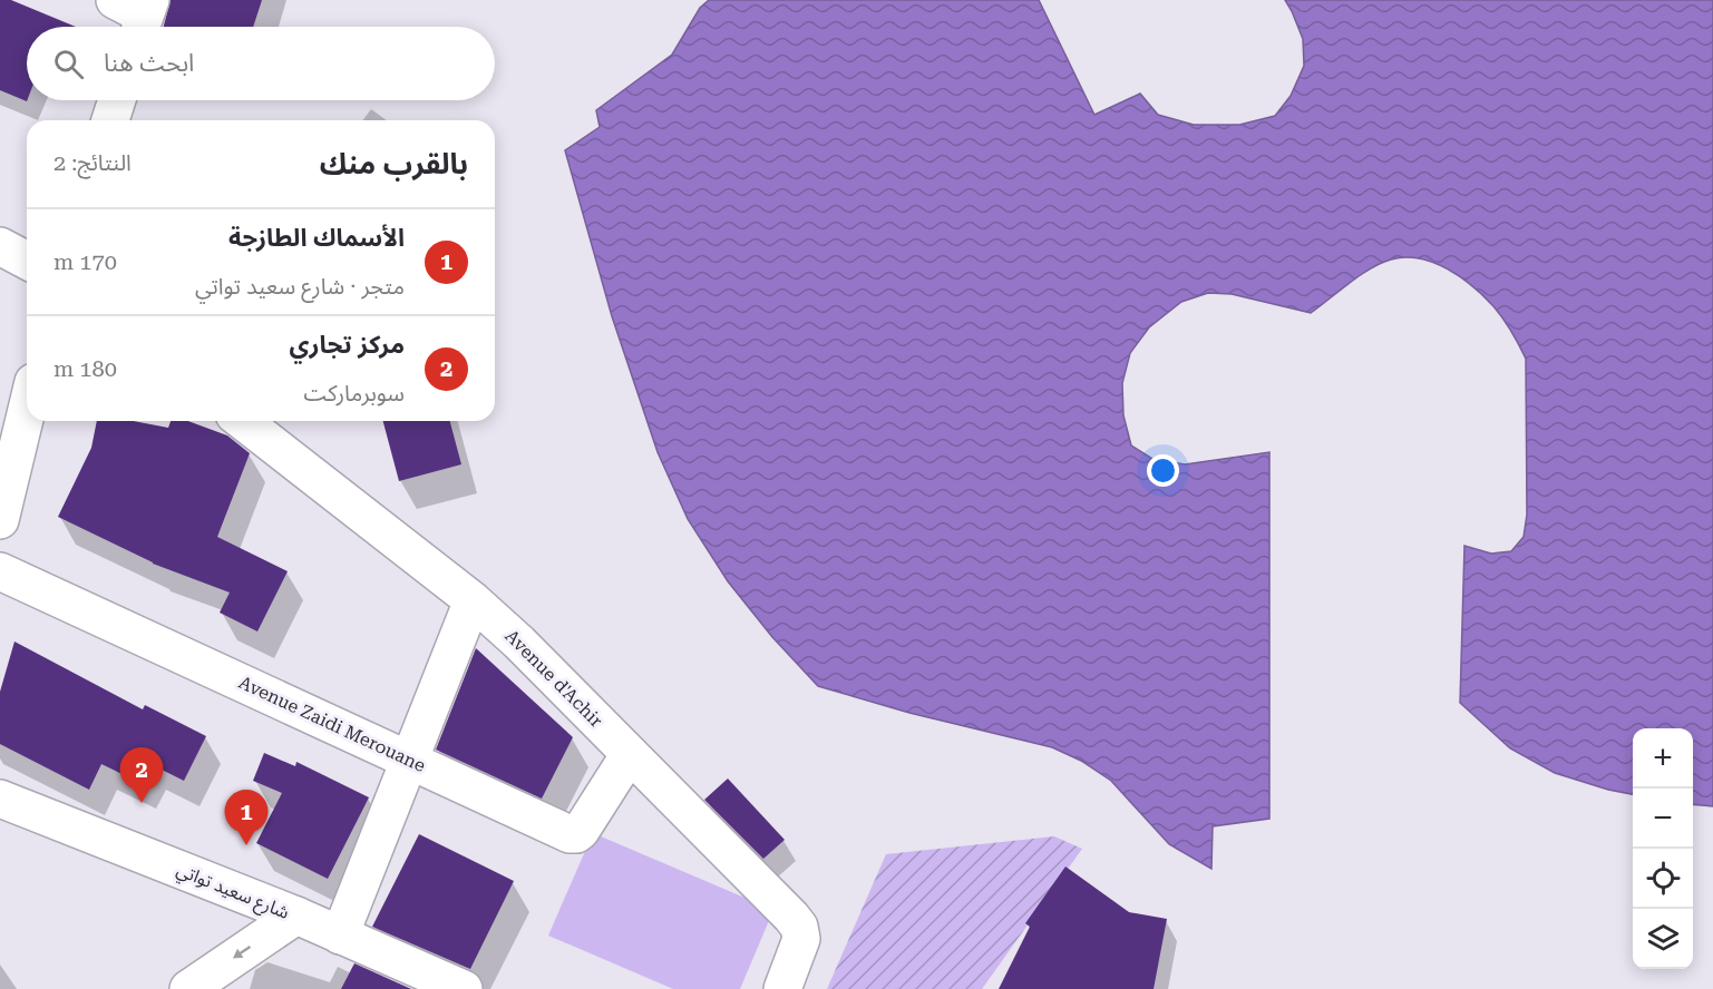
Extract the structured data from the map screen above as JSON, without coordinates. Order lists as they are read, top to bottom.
{
  "streets": {
    "street": ["Avenue d'Achir", "Avenue Zaidi Merouane", "شارع سعيد تواتي"]
  },
  "crossings": [
    ["Avenue d'Achir", "Avenue Zaidi Merouane"]
  ],
  "page": {
    "search": "ابحث هنا",
    "heading": ["بالقرب منك", "النتائج: 2"],
    "list": [
      {
        "mark": "1",
        "name": "الأسماك الطازجة",
        "note": "متجر · شارع سعيد تواتي",
        "value": "170 m"
      },
      {
        "mark": "2",
        "name": "مركز تجاري",
        "note": "سوبرماركت",
        "value": "180 m"
      }
    ],
    "map_buttons": ["+", "−"],
    "pins": ["2", "1"]
  }
}
